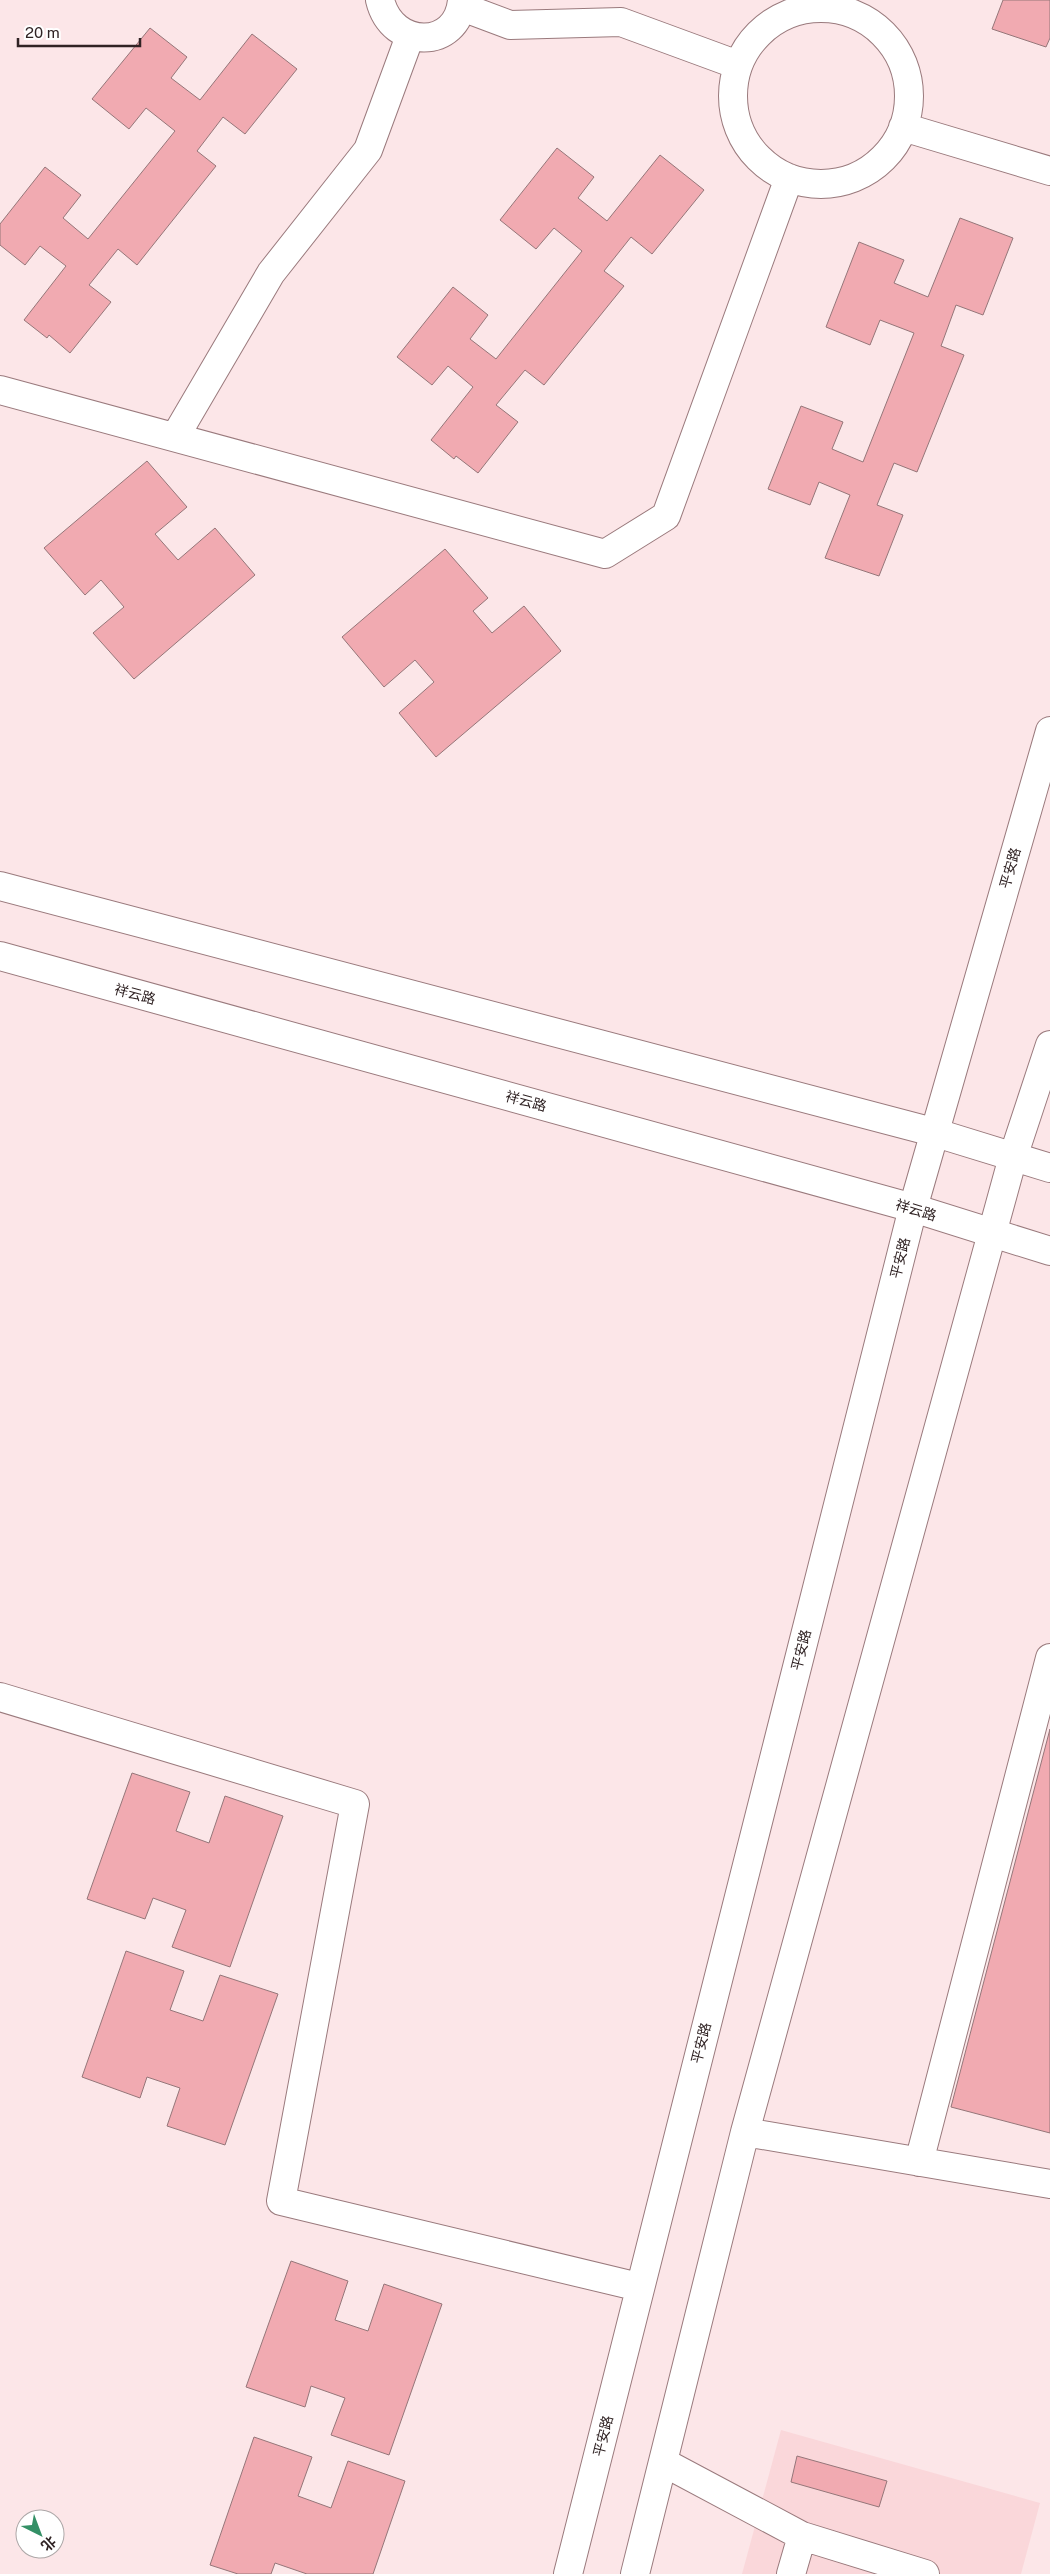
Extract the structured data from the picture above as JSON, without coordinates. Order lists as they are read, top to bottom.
{
  "streets": {
    "street": ["平安路", "祥云路"]
  },
  "crossings": [
    ["平安路", "祥云路"]
  ],
  "scale_bar": "20 m",
  "north": "bottom right"
}
